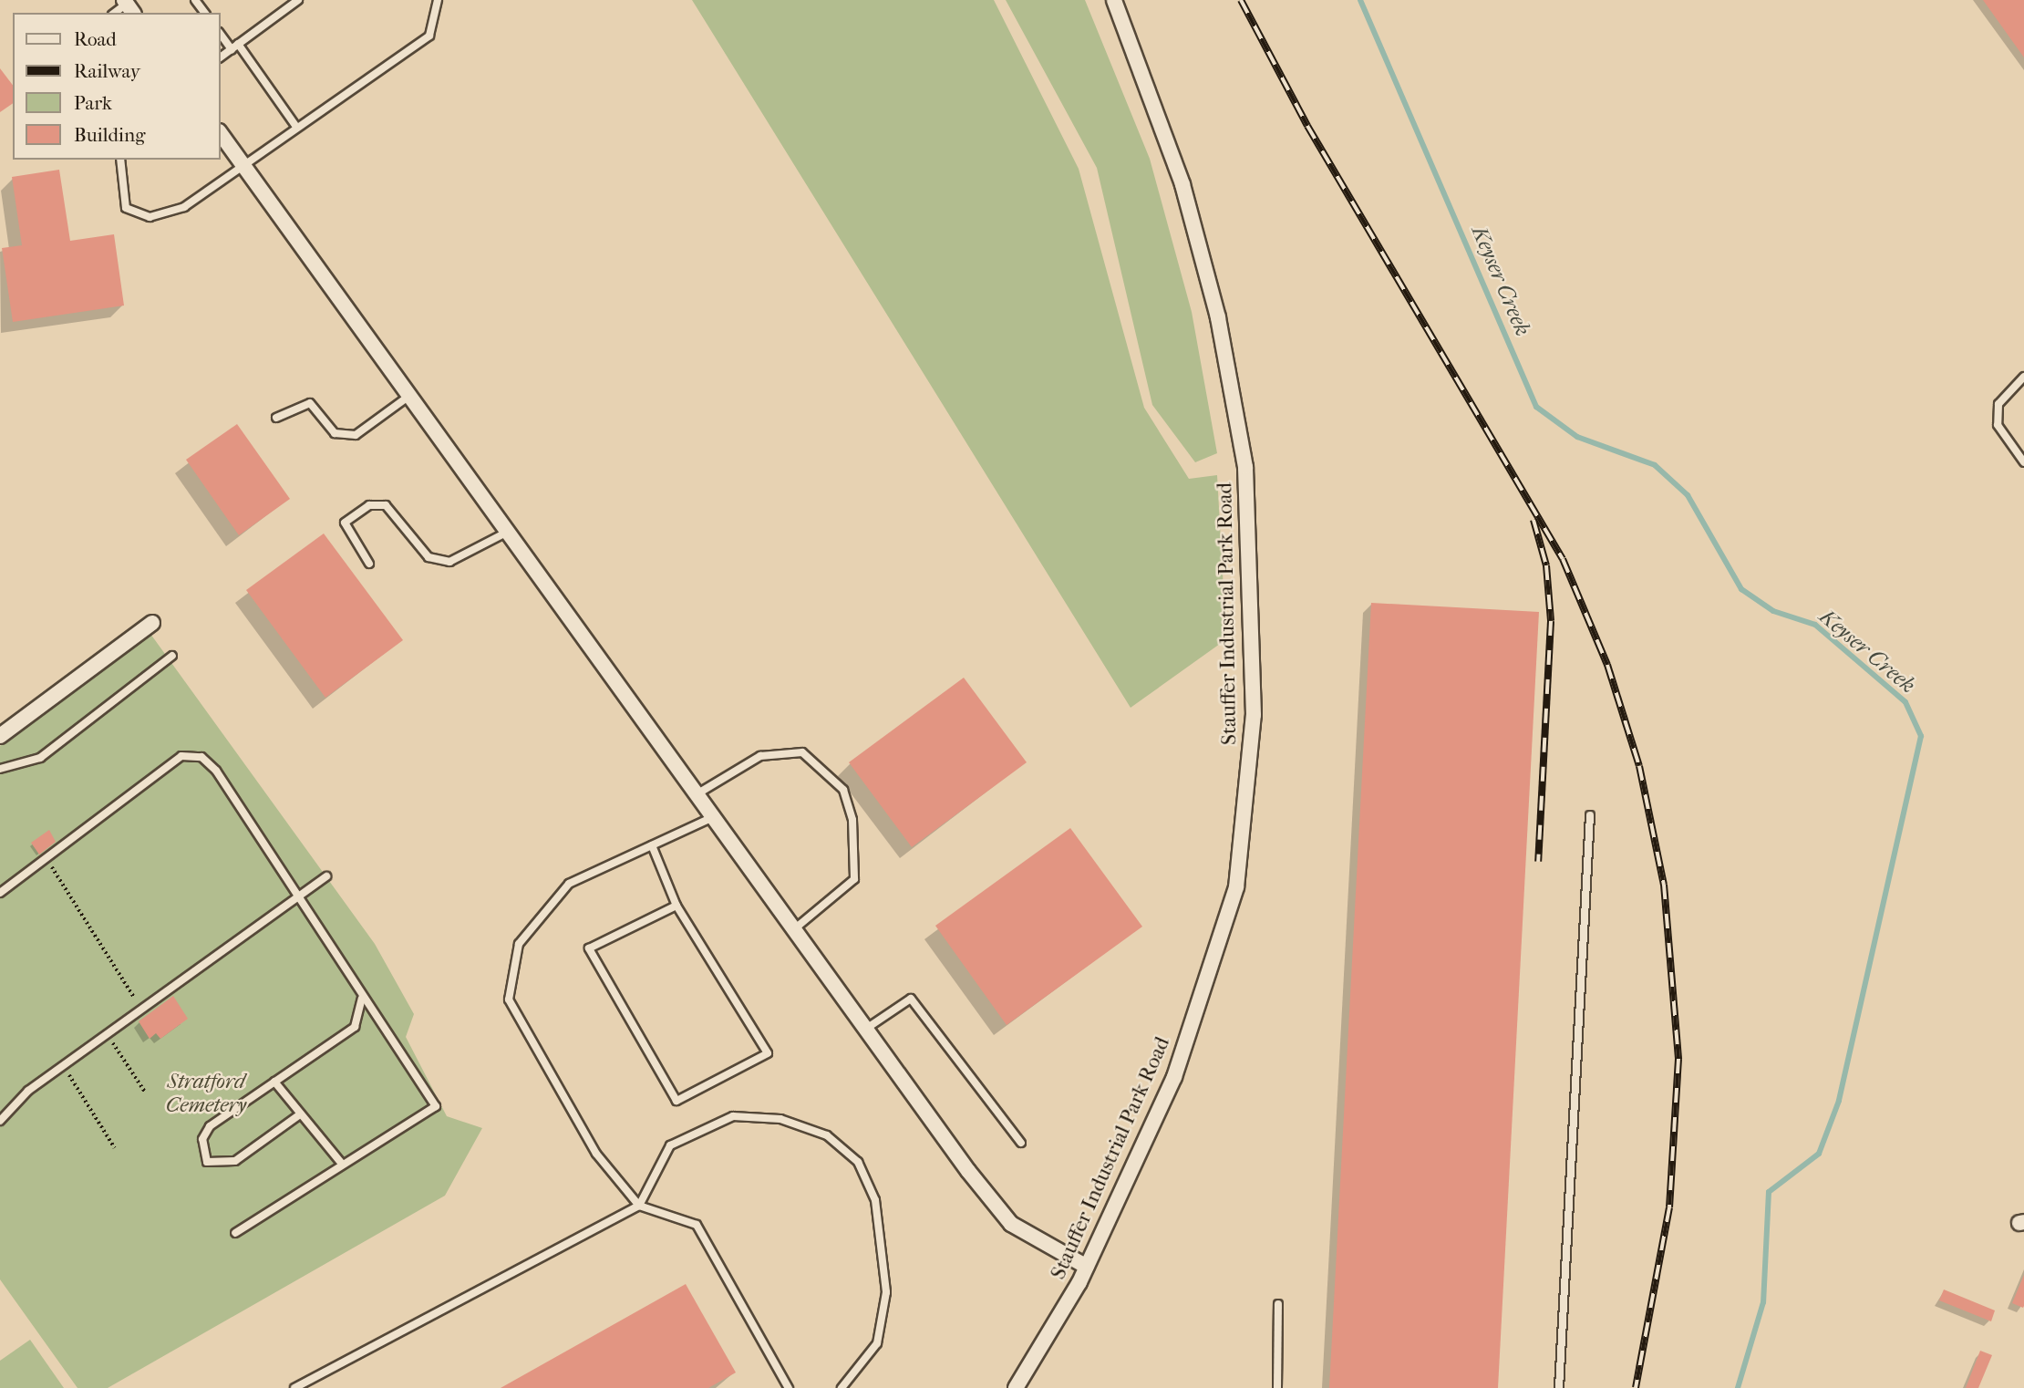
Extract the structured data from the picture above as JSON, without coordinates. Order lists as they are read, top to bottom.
{
  "streets": {
    "street": ["Stauffer Industrial Park Road"]
  },
  "water": ["Keyser Creek"],
  "parks": ["Stratford Cemetery"],
  "legend": [
    "Road",
    "Railway",
    "Park",
    "Building"
  ]
}
